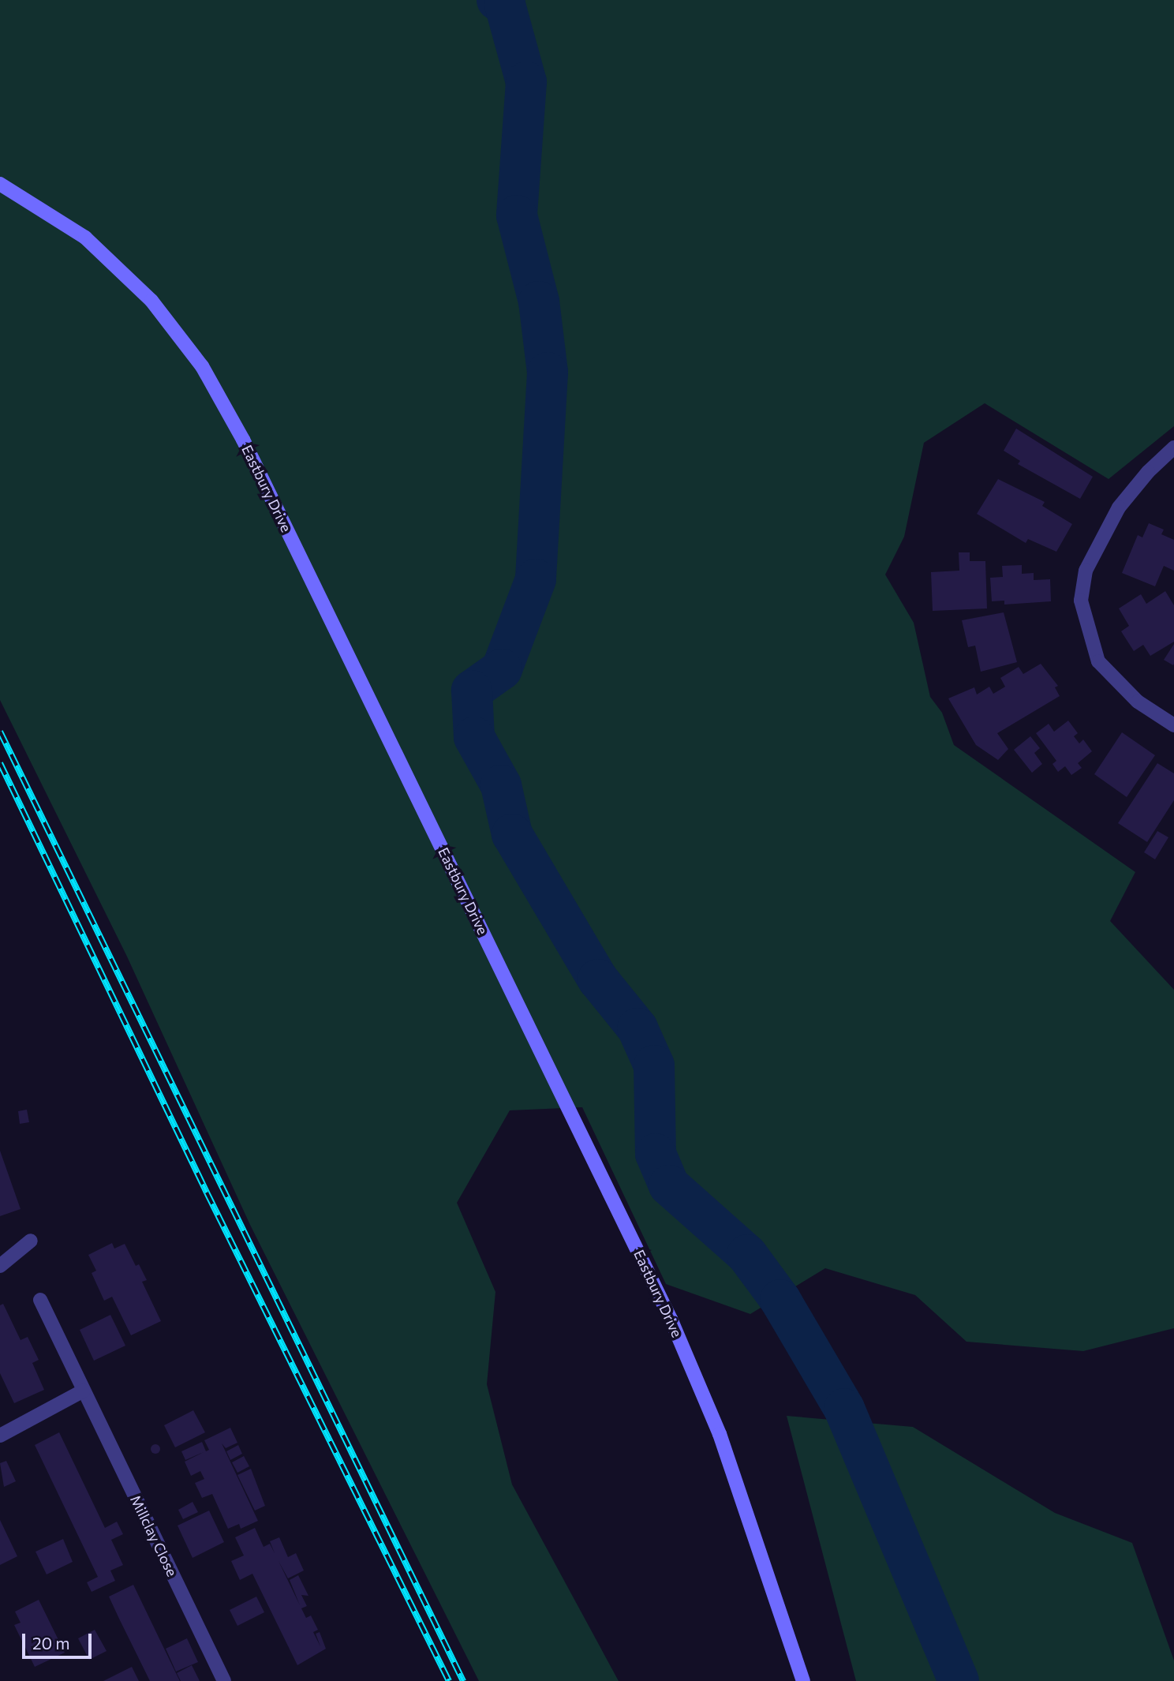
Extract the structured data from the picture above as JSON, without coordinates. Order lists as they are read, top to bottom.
{
  "streets": {
    "street": ["Eastbury Drive", "Millclay Close"]
  },
  "scale_bar": "20 m"
}
